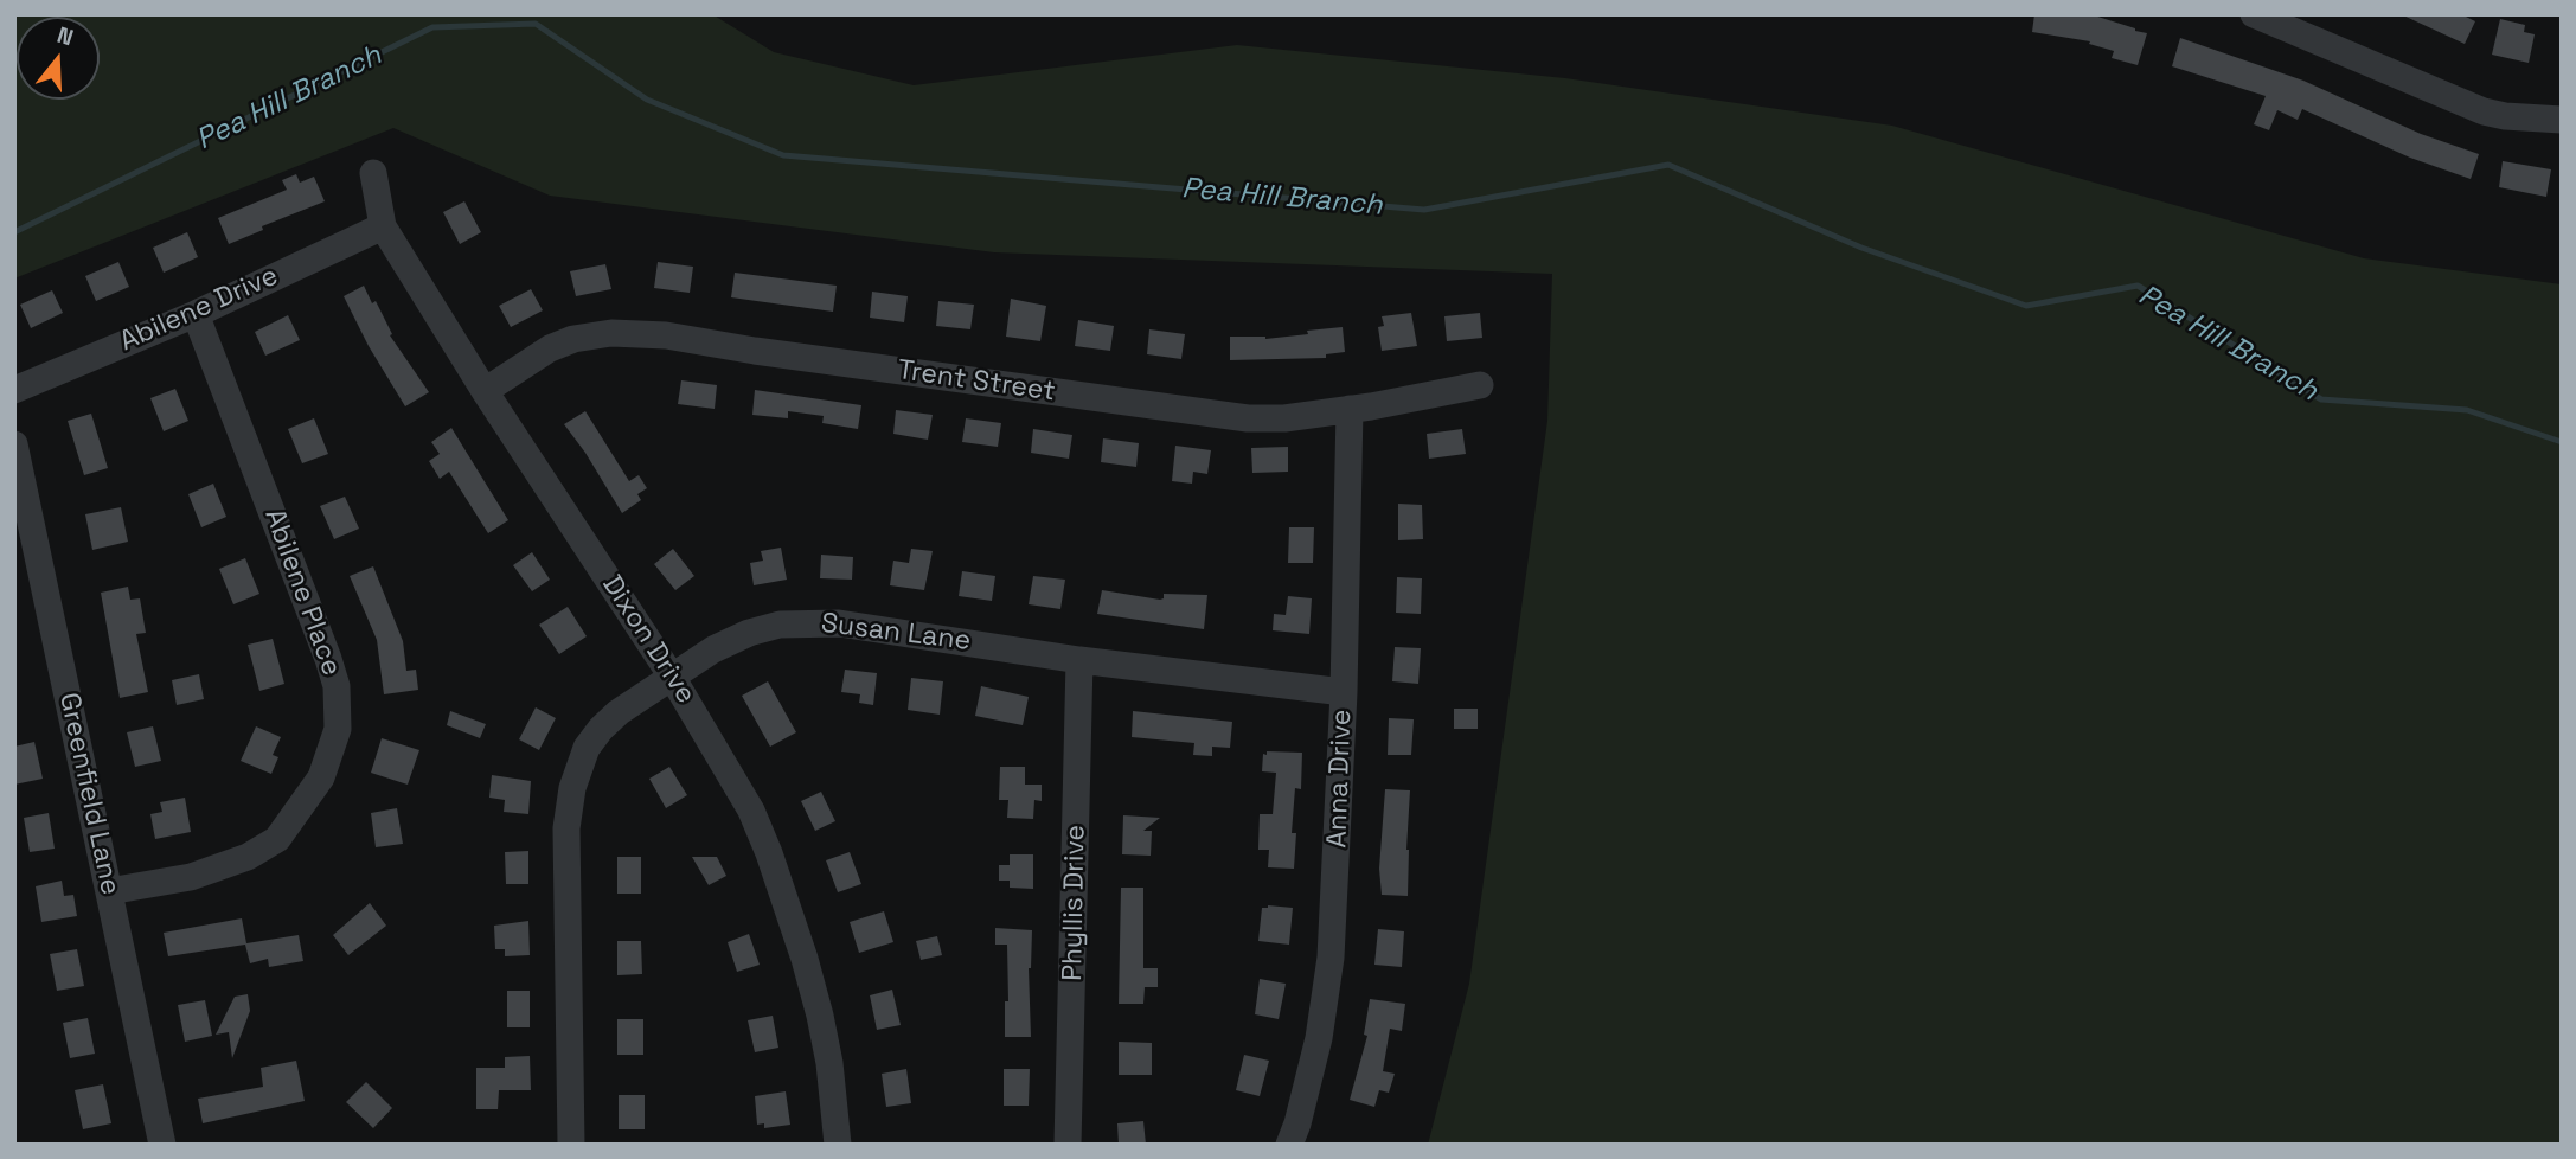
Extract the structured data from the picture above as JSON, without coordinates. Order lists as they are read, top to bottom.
{
  "streets": {
    "street": [
      "Abilene Drive",
      "Trent Street",
      "Abilene Place",
      "Susan Lane",
      "Dixon Drive",
      "Anna Drive",
      "Greenfield Lane",
      "Phyllis Drive"
    ]
  },
  "crossings": [
    ["Abilene Drive", "Abilene Place"],
    ["Abilene Drive", "Dixon Drive"],
    ["Trent Street", "Dixon Drive"],
    ["Trent Street", "Anna Drive"],
    ["Abilene Place", "Greenfield Lane"],
    ["Susan Lane", "Dixon Drive"],
    ["Susan Lane", "Anna Drive"],
    ["Susan Lane", "Phyllis Drive"]
  ],
  "water": ["Pea Hill Branch"],
  "north": "top"
}
